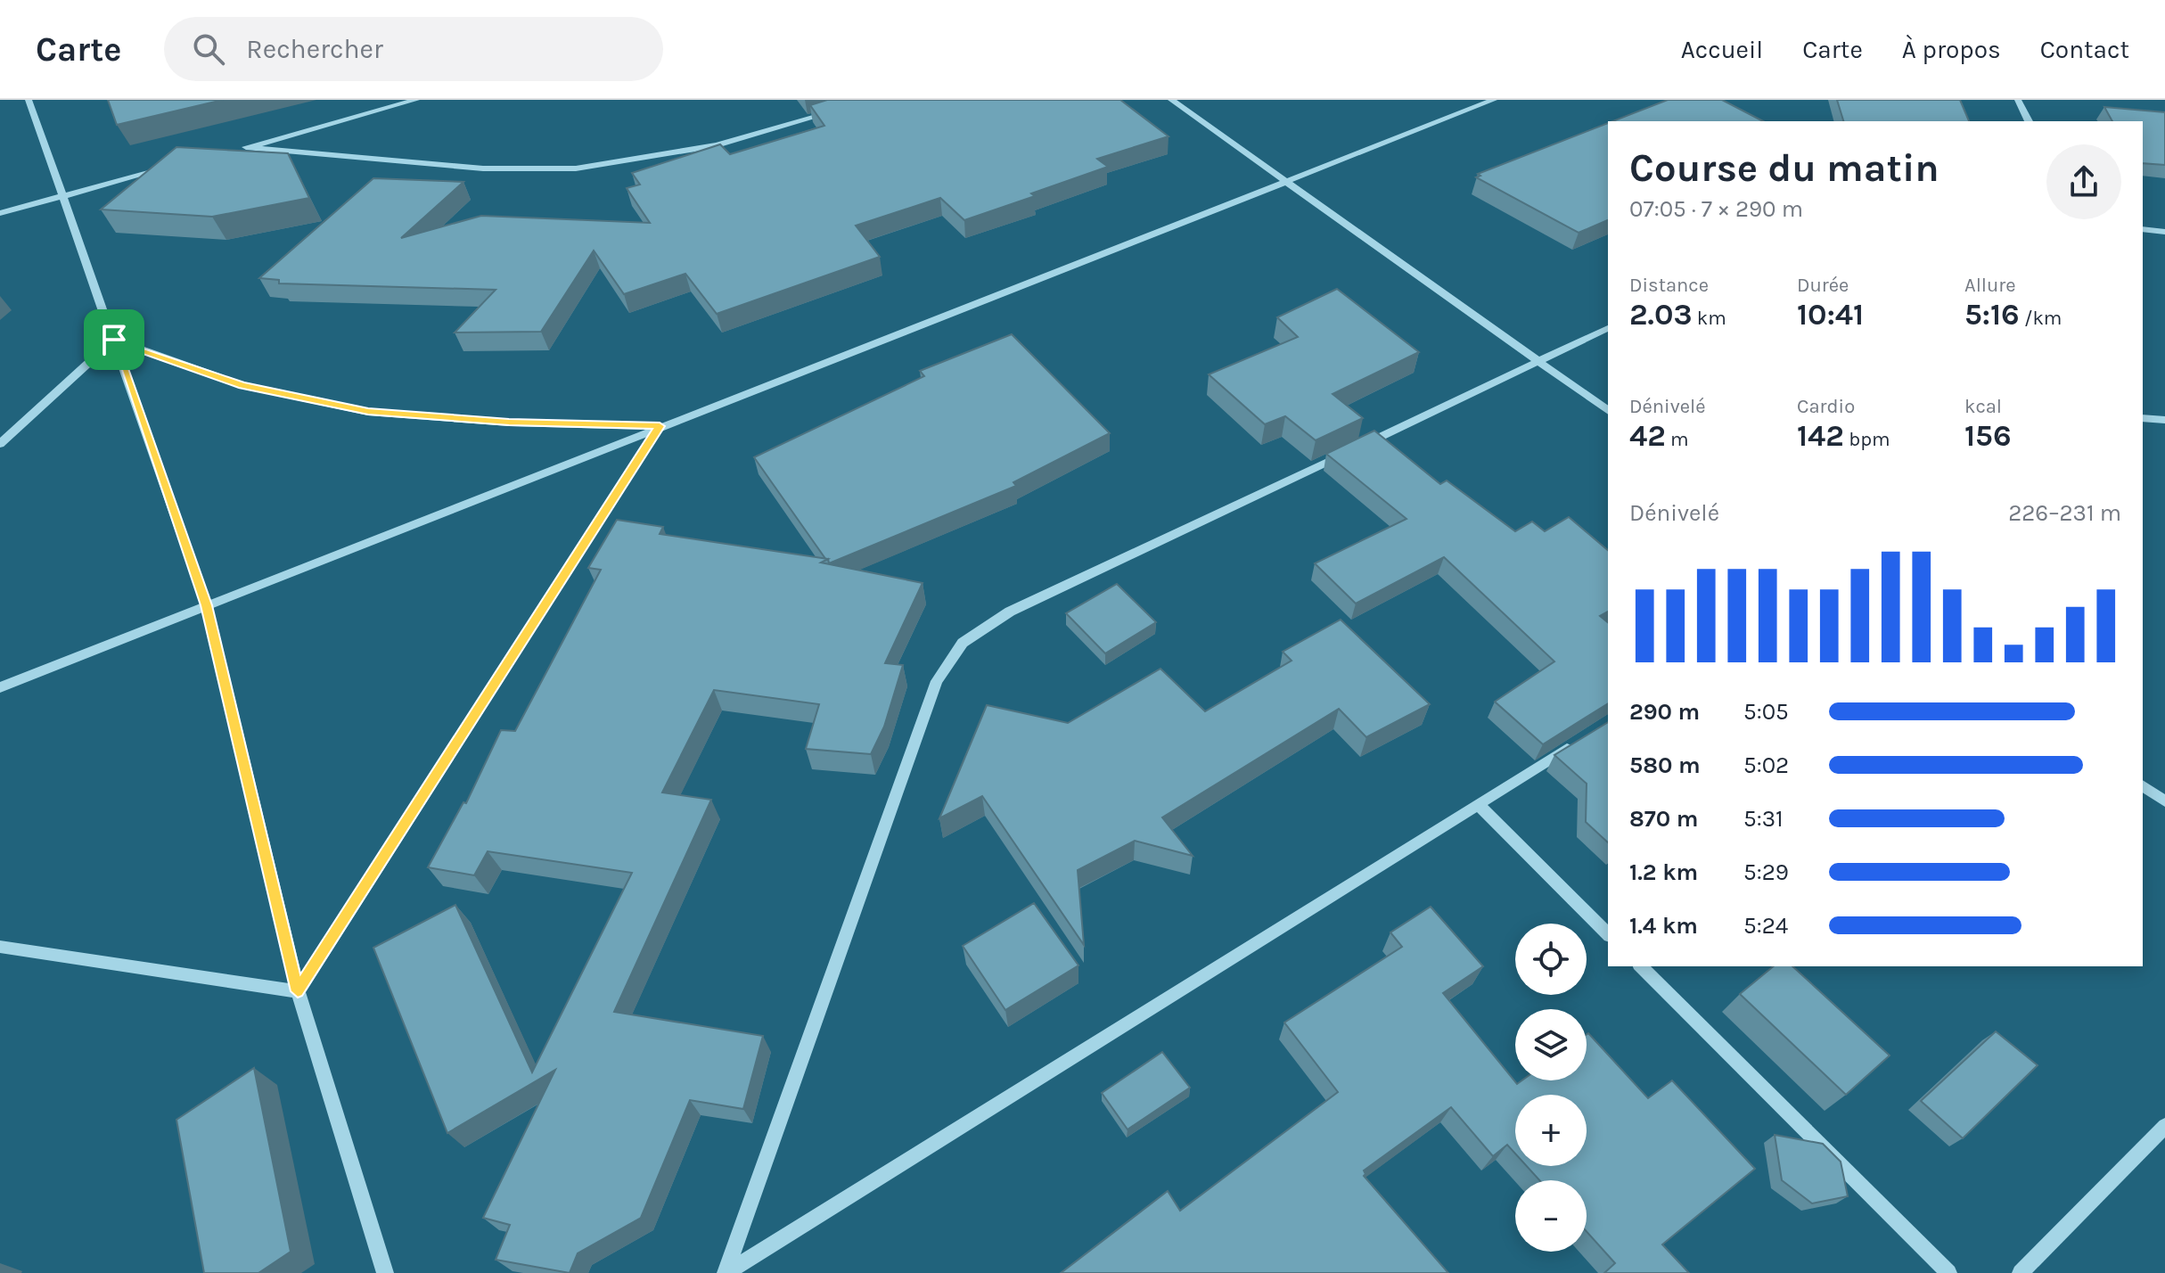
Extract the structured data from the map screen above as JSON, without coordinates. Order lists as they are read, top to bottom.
{
  "page": {
    "header": "Carte",
    "search": "Rechercher",
    "nav": [
      "Accueil",
      "Carte",
      "À propos",
      "Contact"
    ],
    "heading": ["Course du matin", "07:05 · 7 × 290 m"],
    "stats": [
      ["Distance", "2.03 km"],
      ["Durée", "10:41"],
      ["Allure", "5:16 /km"],
      ["Dénivelé", "42 m"],
      ["Cardio", "142 bpm"],
      ["kcal", "156"]
    ],
    "chart": ["Dénivelé", "226–231 m"],
    "list": [
      {
        "name": "290 m",
        "note": "5:05"
      },
      {
        "name": "580 m",
        "note": "5:02"
      },
      {
        "name": "870 m",
        "note": "5:31"
      },
      {
        "name": "1.2 km",
        "note": "5:29"
      },
      {
        "name": "1.4 km",
        "note": "5:24"
      }
    ],
    "map_buttons": ["+", "−"]
  }
}
